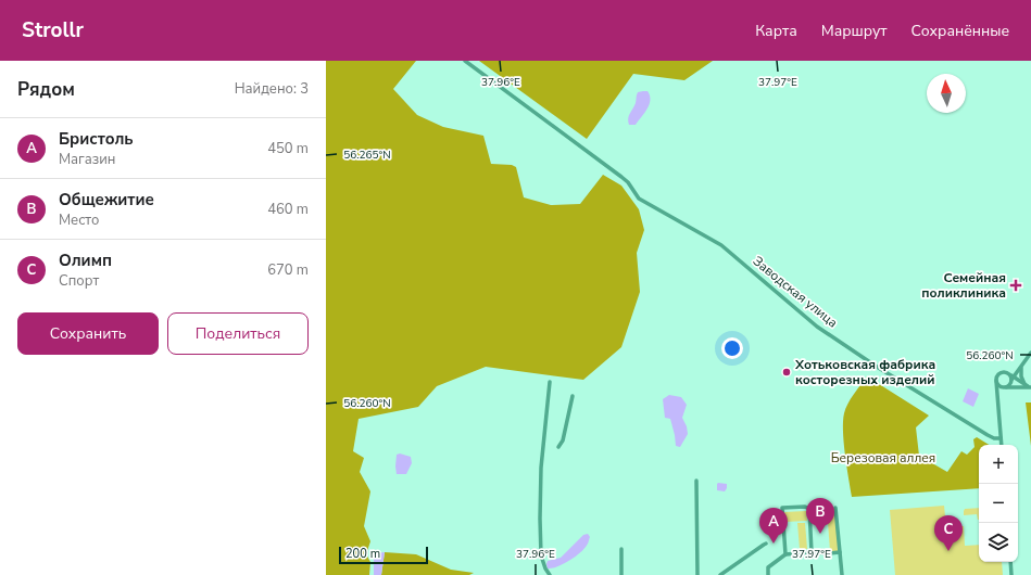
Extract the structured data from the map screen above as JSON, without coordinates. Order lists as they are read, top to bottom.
{
  "streets": {
    "street": ["Заводская улица"]
  },
  "parks": ["Березовая аллея"],
  "places": {
    "health": ["Семейная поликлиника"],
    "other": ["Хотьковская фабрика косторезных изделий"]
  },
  "scale_bar": "200 m",
  "north": "top",
  "page": {
    "header": "Strollr",
    "nav": ["Карта", "Маршрут", "Сохранённые"],
    "heading": ["Рядом", "Найдено: 3"],
    "list": [
      {
        "mark": "A",
        "name": "Бристоль",
        "note": "Магазин",
        "value": "450 m"
      },
      {
        "mark": "B",
        "name": "Общежитие",
        "note": "Место",
        "value": "460 m"
      },
      {
        "mark": "C",
        "name": "Олимп",
        "note": "Спорт",
        "value": "670 m"
      }
    ],
    "buttons": ["Сохранить", "Поделиться"],
    "map_buttons": ["+", "−"],
    "pins": ["B", "A", "C"],
    "scale": "200 m"
  },
  "coordinates": [
    "37.96°E",
    "37.97°E",
    "56.265°N",
    "56.260°N"
  ]
}
